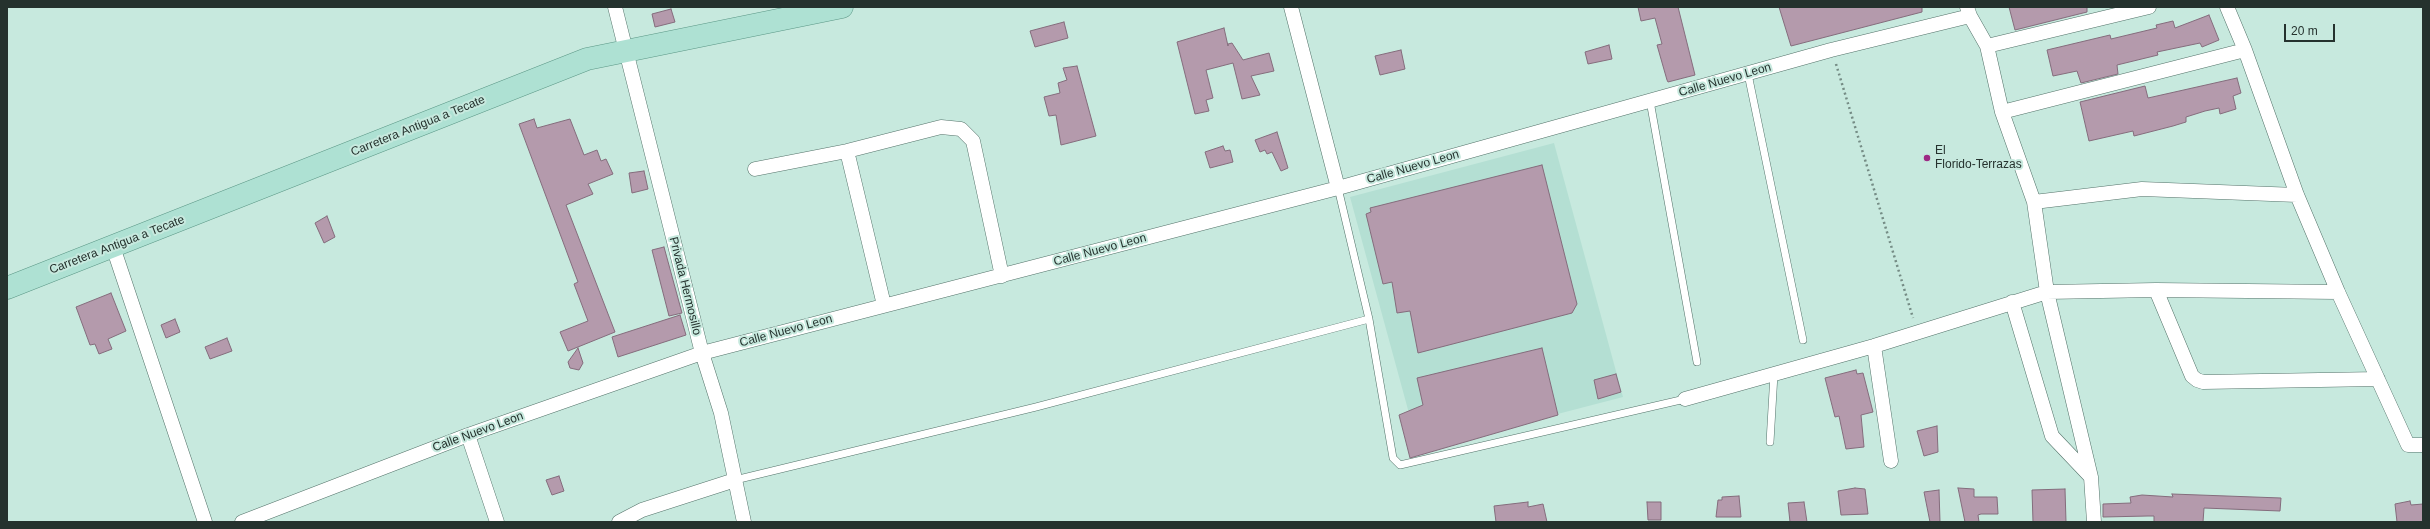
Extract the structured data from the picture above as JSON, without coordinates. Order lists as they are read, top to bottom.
{
  "streets": {
    "main road": ["Carretera Antigua a Tecate"],
    "street": ["Calle Nuevo Leon", "Privada Hermosillo"]
  },
  "crossings": [
    ["Calle Nuevo Leon", "Privada Hermosillo"],
    ["Carretera Antigua a Tecate", "Privada Hermosillo"]
  ],
  "places": ["El Florido-Terrazas"],
  "scale_bar": "20 m"
}
